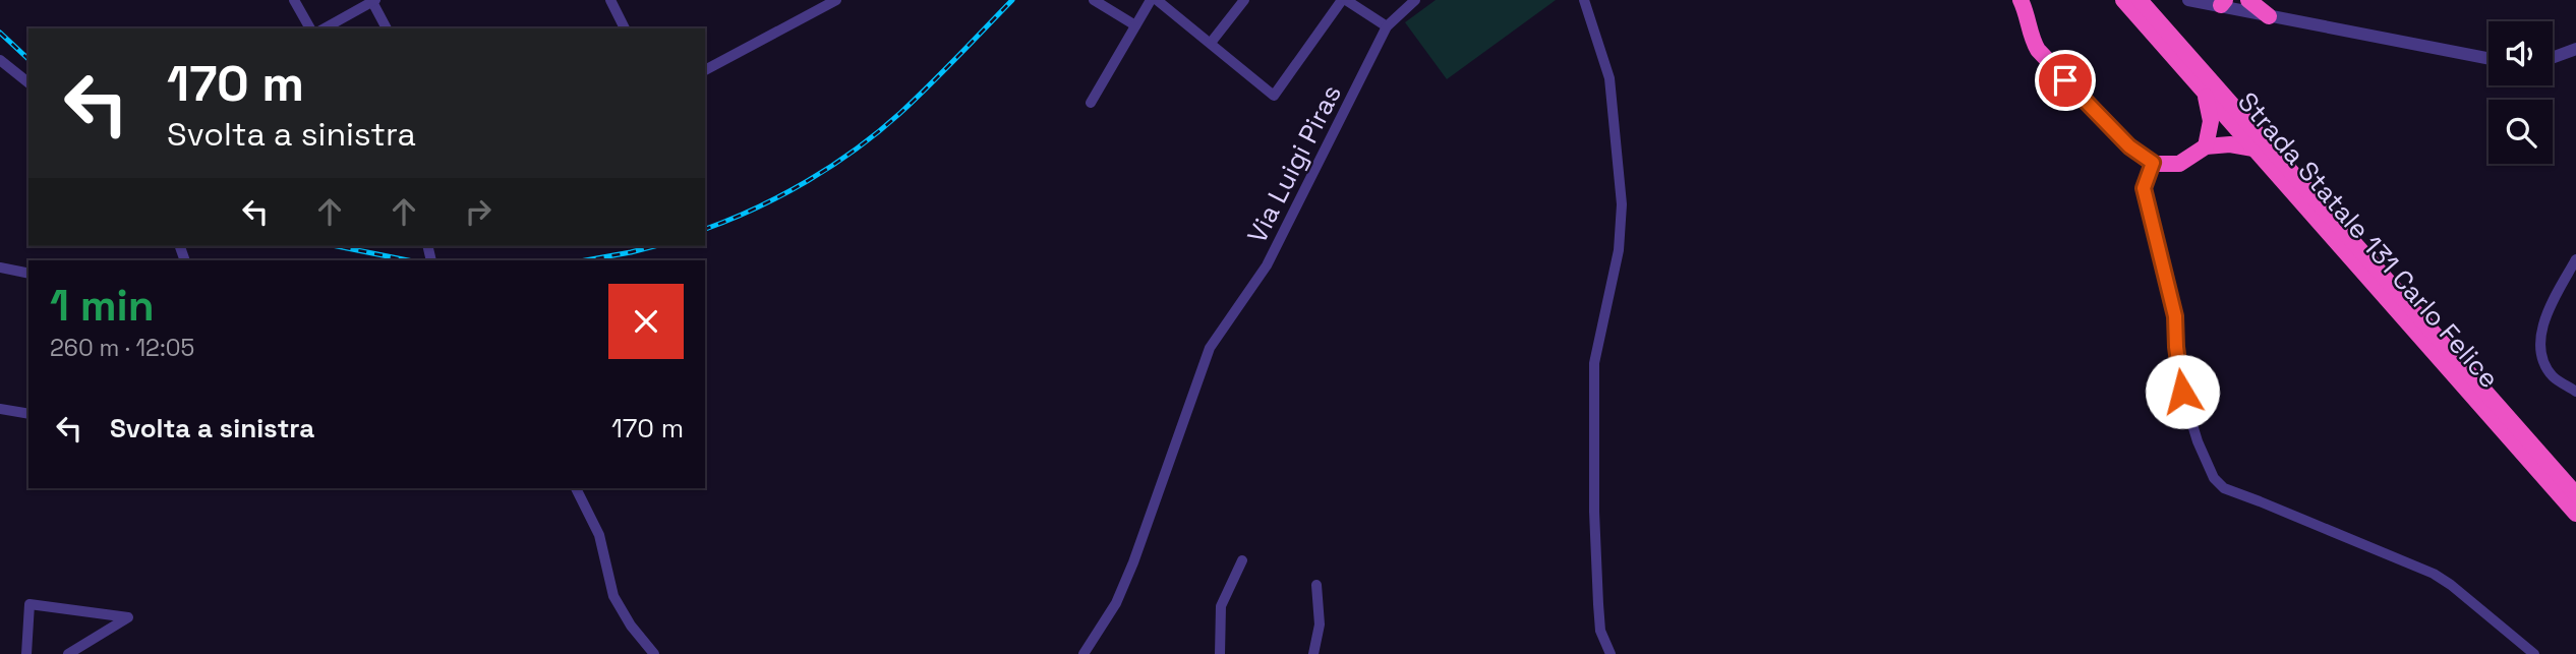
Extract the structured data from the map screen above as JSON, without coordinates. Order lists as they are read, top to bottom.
{
  "streets": {
    "highway": ["Strada Statale 131 Carlo Felice"],
    "street": ["Via Luigi Piras"]
  },
  "page": {
    "turn": ["170 m", "Svolta a sinistra"],
    "heading": ["1 min", "260 m · 12:05"],
    "list": [
      {
        "name": "Svolta a sinistra",
        "value": "170 m"
      }
    ]
  }
}
